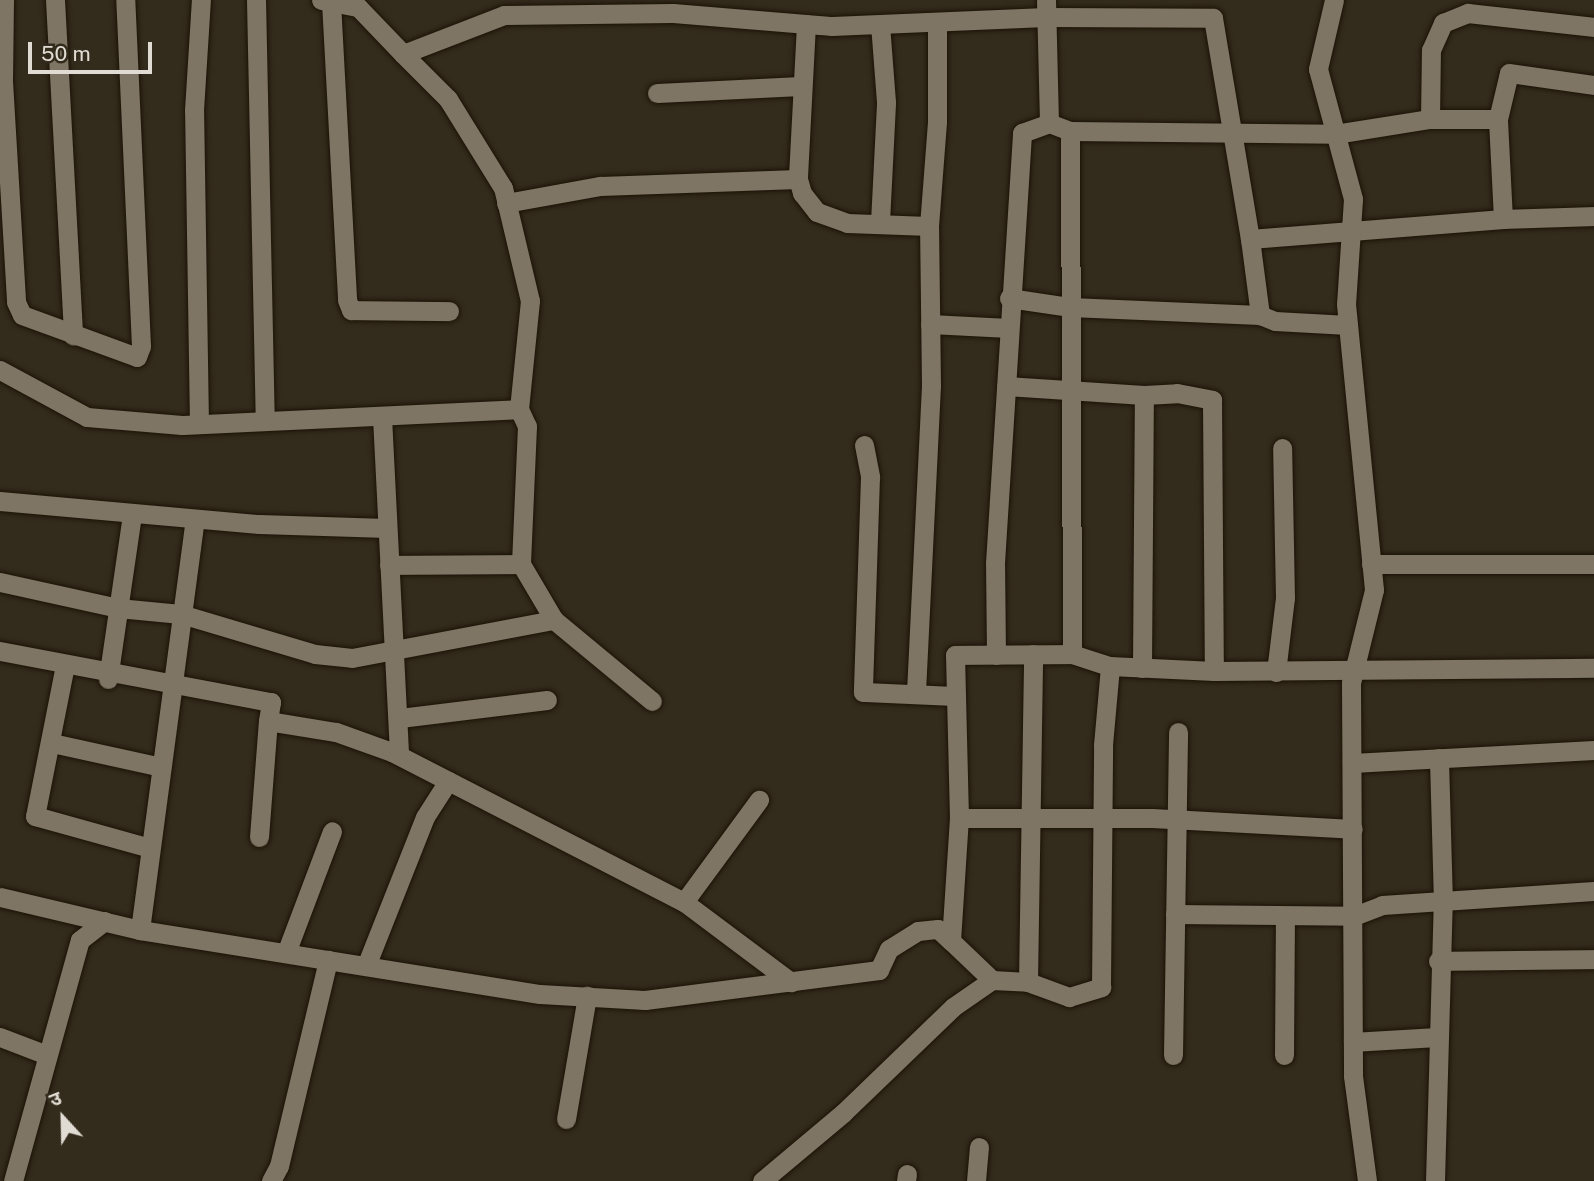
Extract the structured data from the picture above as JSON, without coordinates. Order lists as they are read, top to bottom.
{
  "scale_bar": "50 m",
  "north": "top"
}
